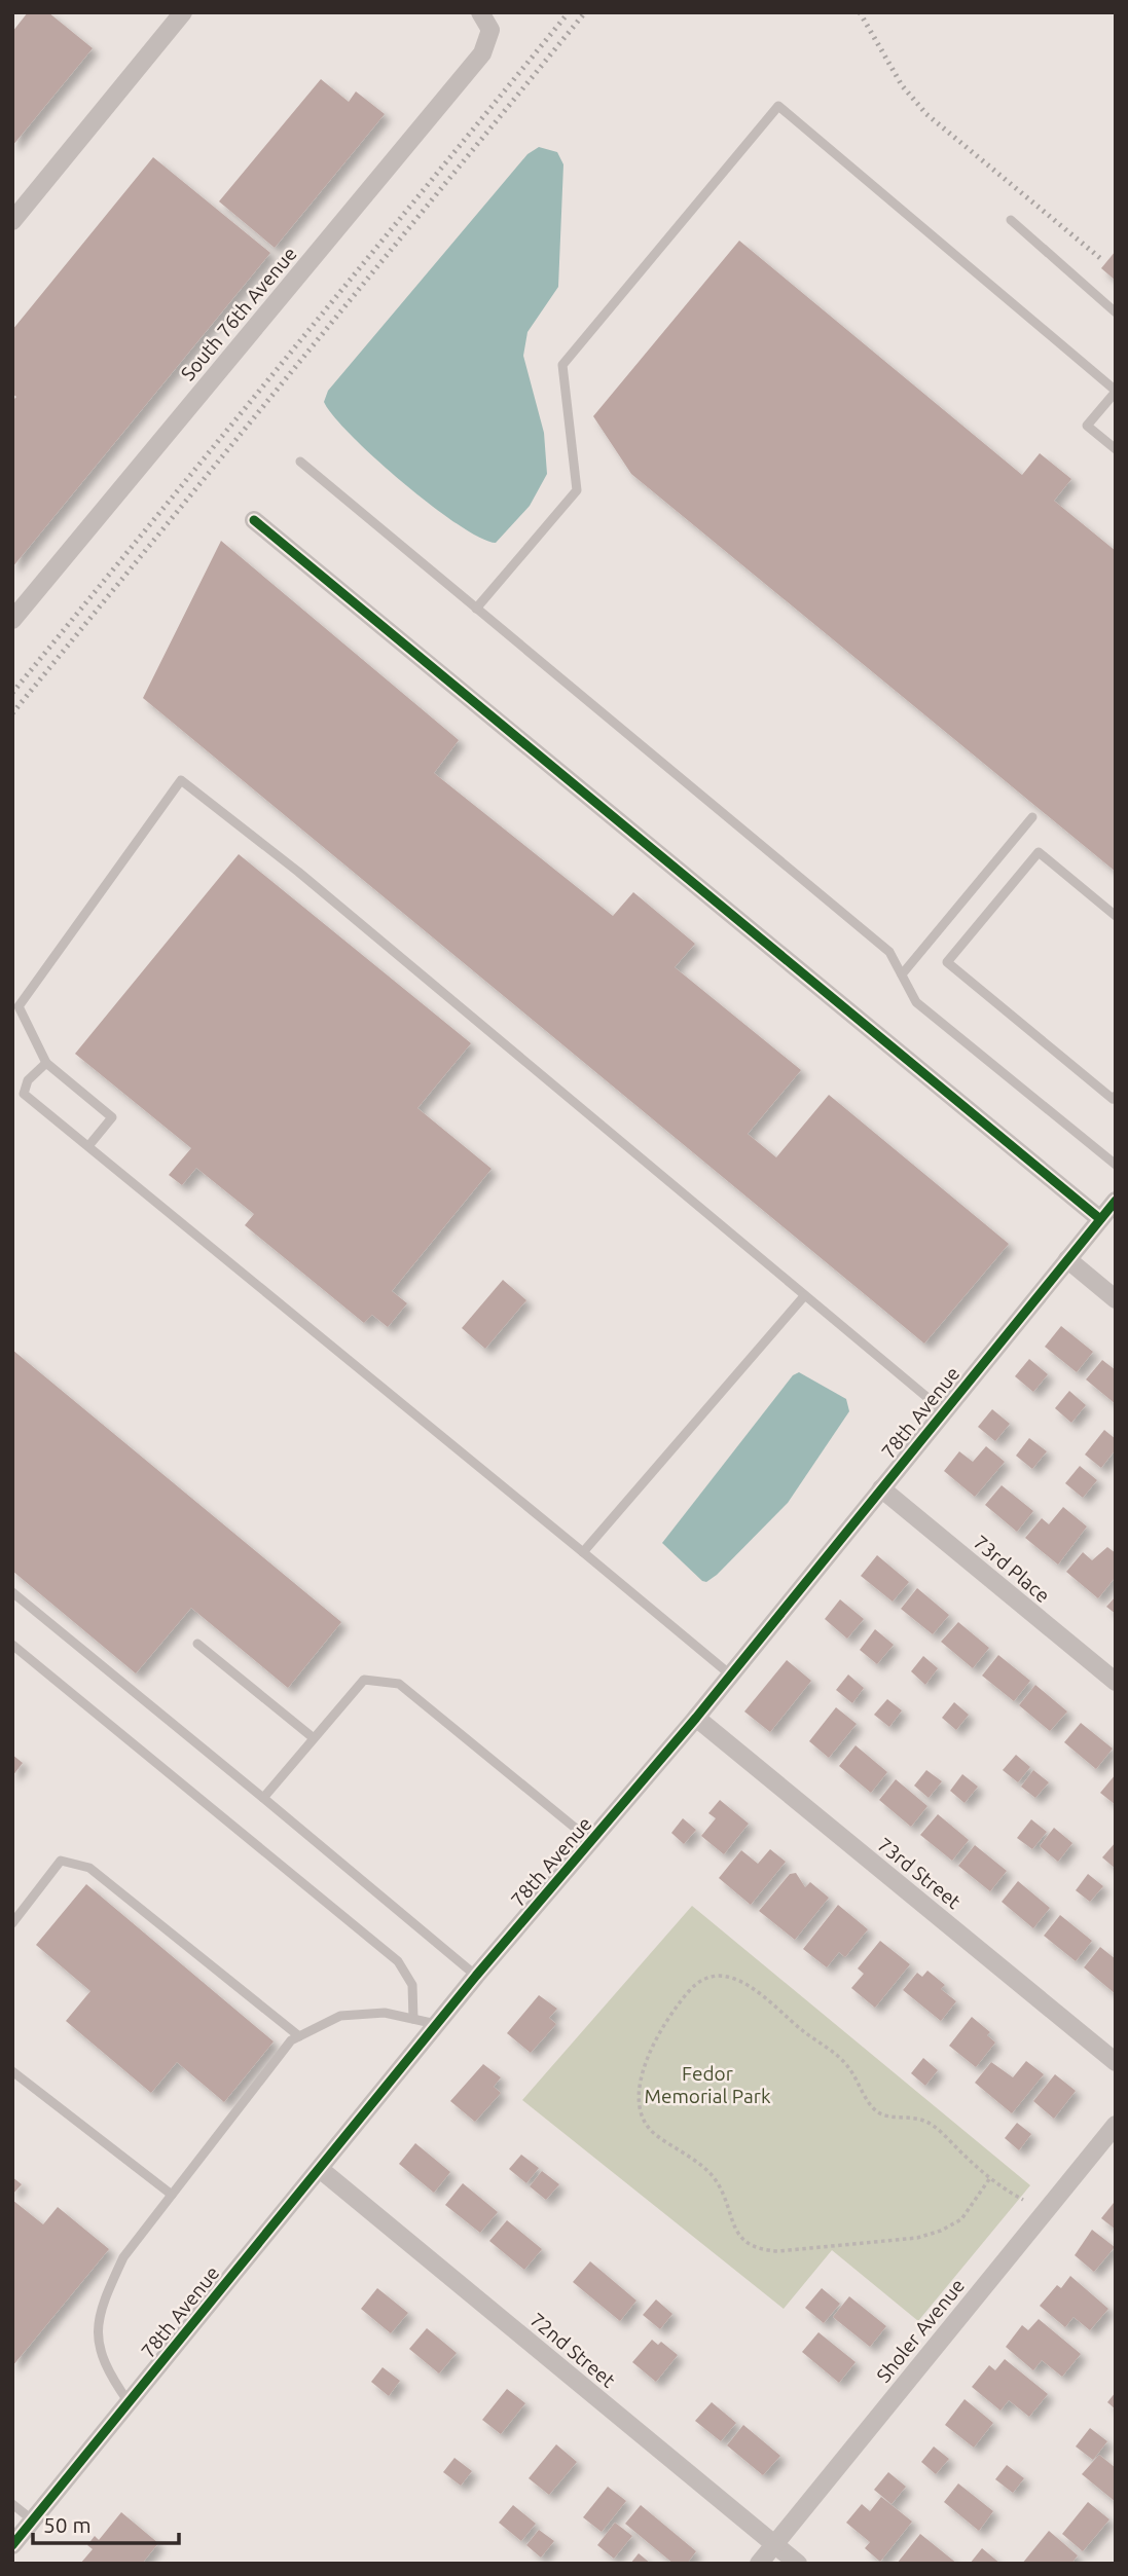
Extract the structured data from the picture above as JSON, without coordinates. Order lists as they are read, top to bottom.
{
  "streets": {
    "street": [
      "South 76th Avenue",
      "78th Avenue",
      "73rd Place",
      "73rd Street",
      "Sholer Avenue",
      "72nd Street"
    ]
  },
  "crossings": [
    ["78th Avenue", "73rd Place"],
    ["78th Avenue", "73rd Street"],
    ["78th Avenue", "72nd Street"],
    ["Sholer Avenue", "72nd Street"]
  ],
  "parks": ["Fedor Memorial Park"],
  "scale_bar": "50 m"
}
